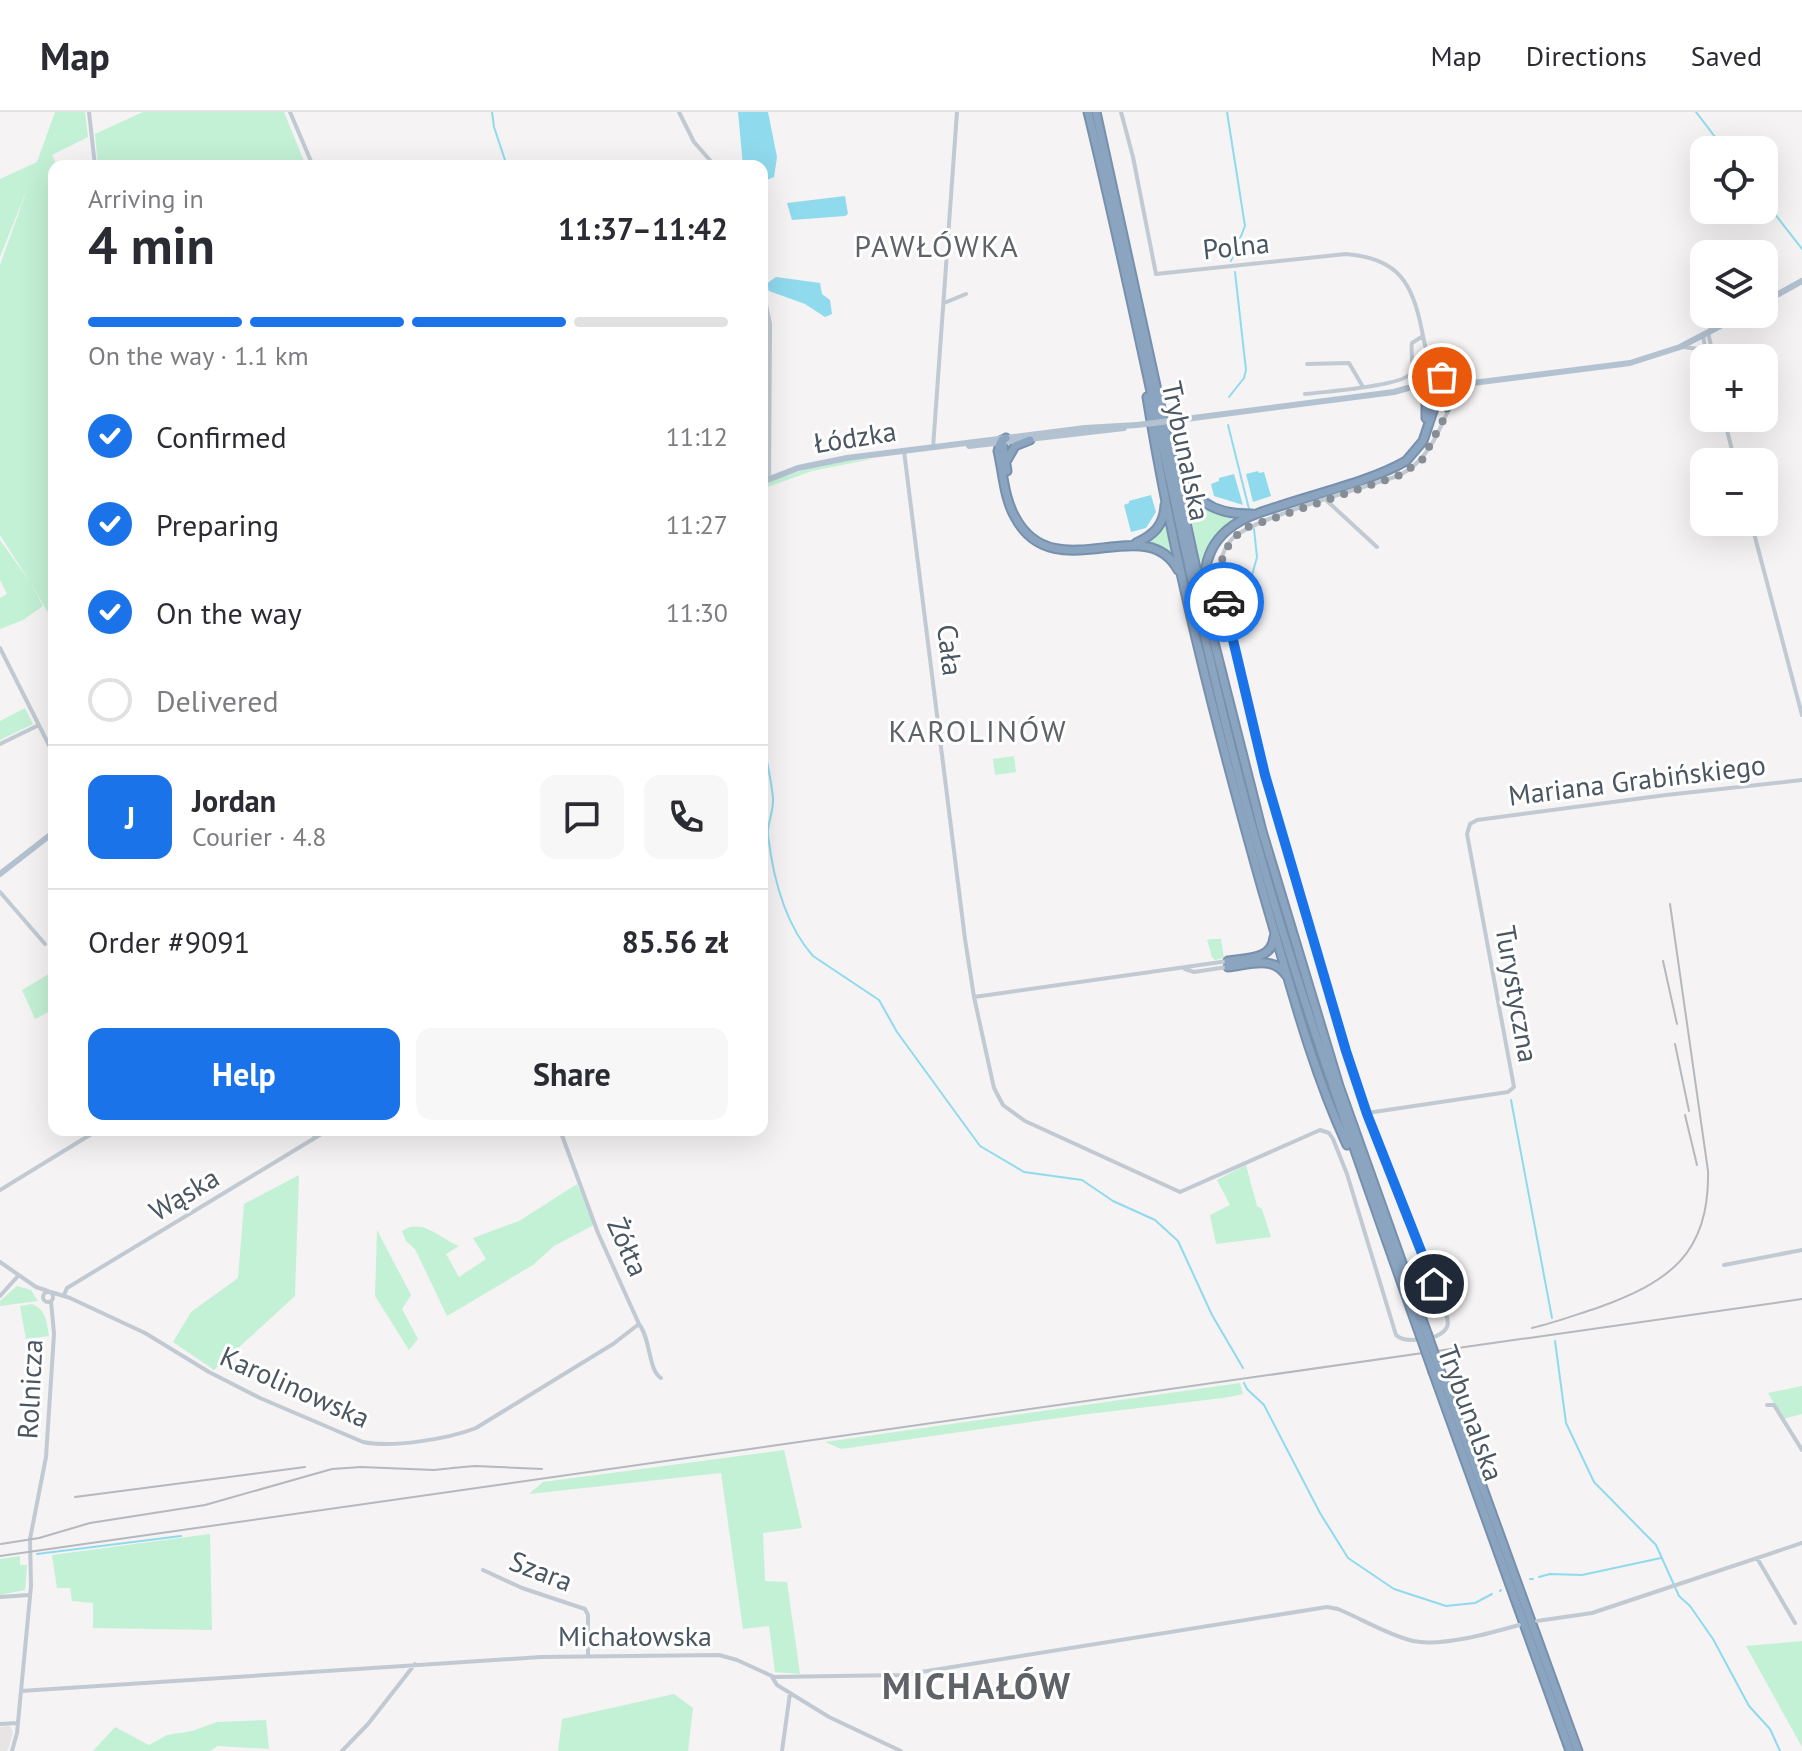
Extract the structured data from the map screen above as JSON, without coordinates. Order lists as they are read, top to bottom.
{
  "streets": {
    "highway": ["Trybunalska"],
    "main road": ["Łódzka"],
    "street": [
      "Polna",
      "Cała",
      "Mariana Grabińskiego",
      "Turystyczna",
      "Wąska",
      "Żółta",
      "Karolinowska",
      "Rolnicza",
      "Szara",
      "Michałowska"
    ]
  },
  "crossings": [
    ["Polna", "Łódzka"],
    ["Łódzka", "Cała"],
    ["Cała", "Turystyczna"],
    ["Mariana Grabińskiego", "Turystyczna"],
    ["Wąska", "Karolinowska"],
    ["Żółta", "Karolinowska"],
    ["Karolinowska", "Rolnicza"],
    ["Rolnicza", "Michałowska"],
    ["Szara", "Michałowska"]
  ],
  "districts": ["PAWŁÓWKA", "KAROLINÓW", "MICHAŁÓW"],
  "page": {
    "header": "Map",
    "nav": ["Map", "Directions", "Saved"],
    "map_buttons": ["+", "−"],
    "heading": ["4 min", "Arriving in", "11:37–11:42"],
    "panel": [
      "Jordan",
      "Courier · 4.8",
      "Order #9091",
      "85.56 zł"
    ],
    "bar": "On the way · 1.1 km",
    "list": [
      ["Confirmed", "11:12"],
      ["Preparing", "11:27"],
      ["On the way", "11:30"],
      "Delivered"
    ],
    "round": "J",
    "buttons": ["Help", "Share"]
  }
}
